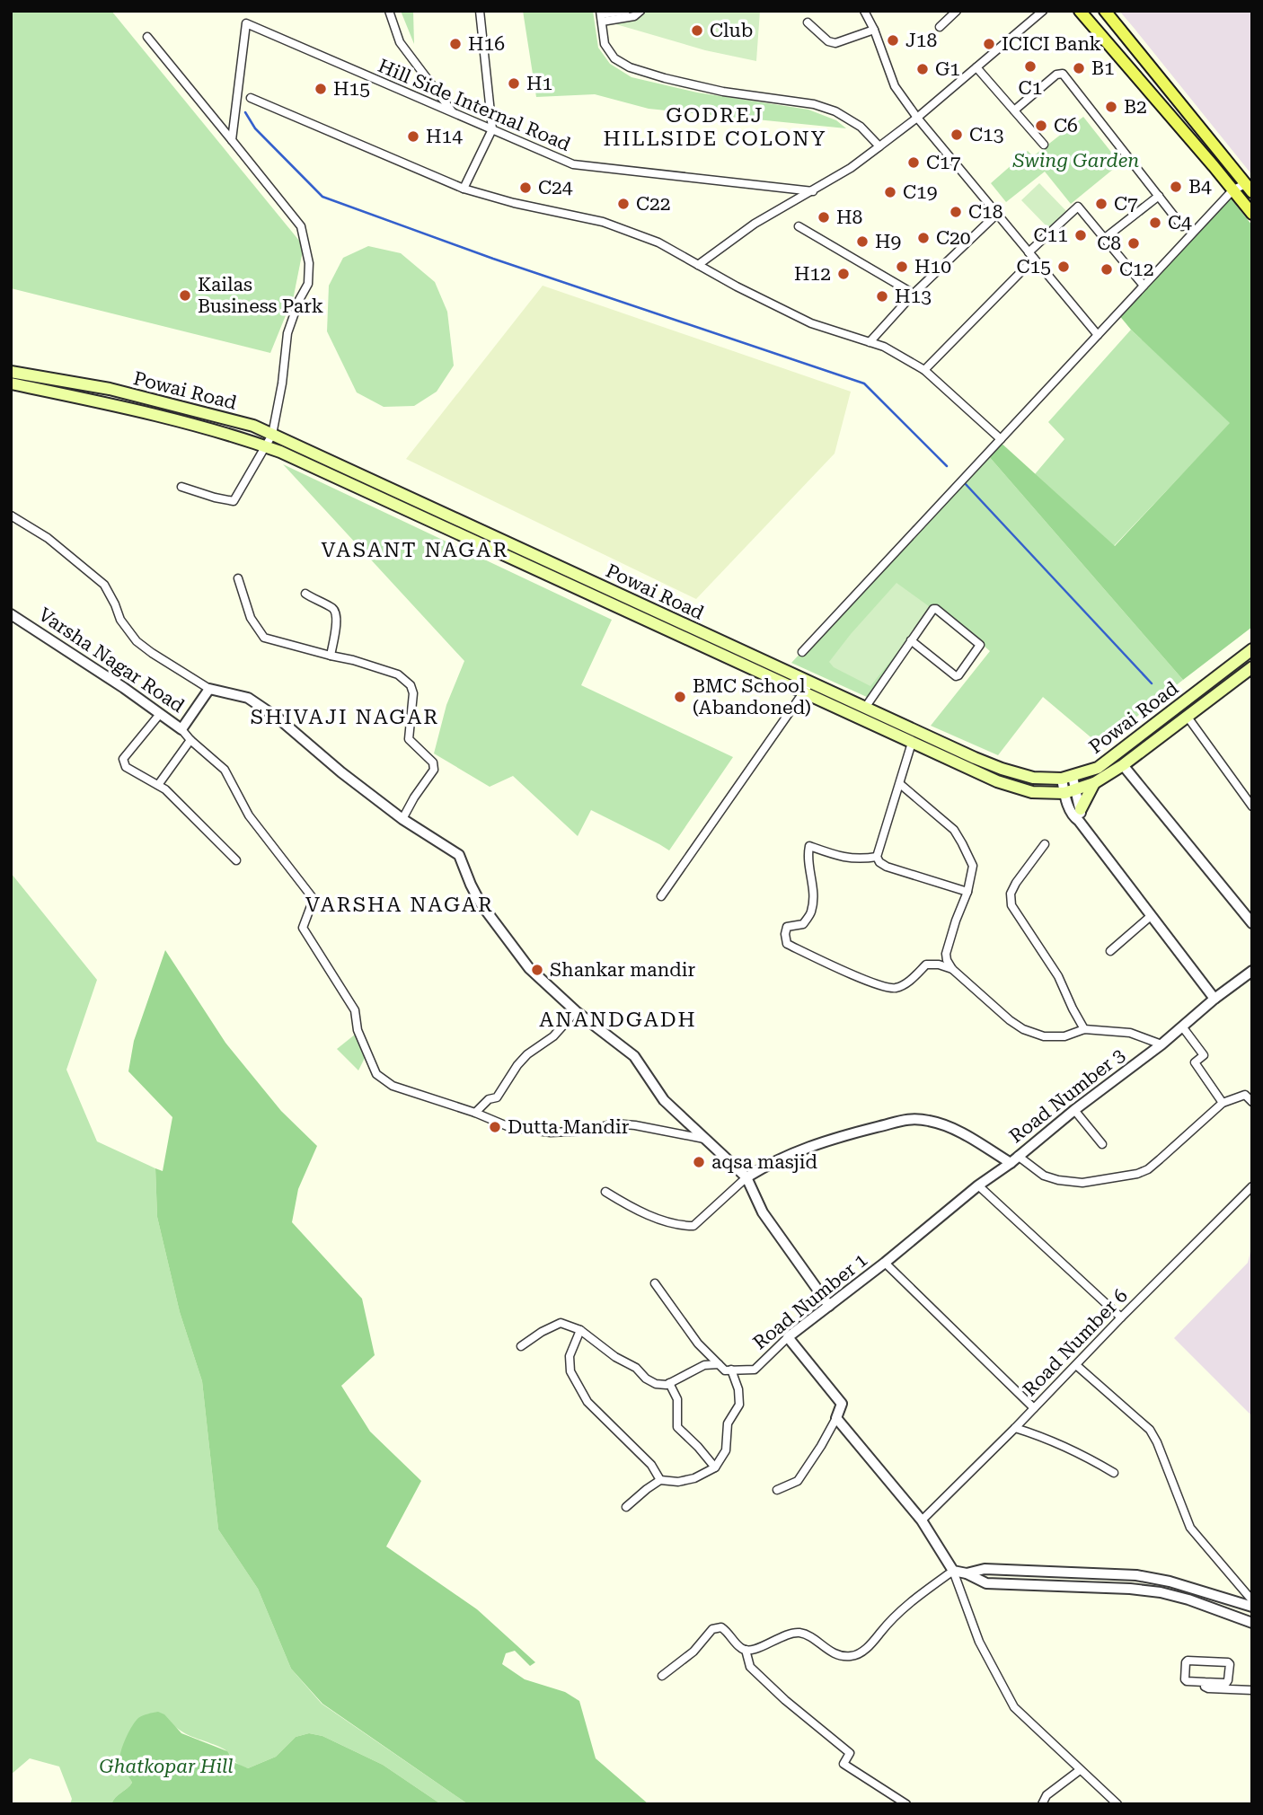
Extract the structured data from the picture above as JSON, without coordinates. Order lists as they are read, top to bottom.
{
  "streets": {
    "main road": ["Powai Road"],
    "street": [
      "Hill Side Internal Road",
      "Varsha Nagar Road",
      "Road Number 3",
      "Road Number 1",
      "Road Number 6"
    ]
  },
  "crossings": [
    ["Road Number 3", "Road Number 1"]
  ],
  "districts": [
    "GODREJ HILLSIDE COLONY",
    "VASANT NAGAR",
    "SHIVAJI NAGAR",
    "VARSHA NAGAR",
    "ANANDGADH"
  ],
  "parks": ["Swing Garden", "Ghatkopar Hill"],
  "places": [
    "Club",
    "J18",
    "H16",
    "ICICI Bank",
    "C1",
    "B1",
    "G1",
    "H1",
    "H15",
    "B2",
    "C6",
    "C13",
    "H14",
    "C17",
    "B4",
    "C24",
    "C19",
    "C22",
    "C7",
    "C18",
    "H8",
    "C4",
    "C11",
    "C20",
    "H9",
    "C8",
    "H10",
    "C15",
    "C12",
    "H12",
    "Kailas Business Park",
    "H13",
    "BMC School (Abandoned)",
    "Shankar mandir",
    "Dutta Mandir",
    "aqsa masjid"
  ]
}
